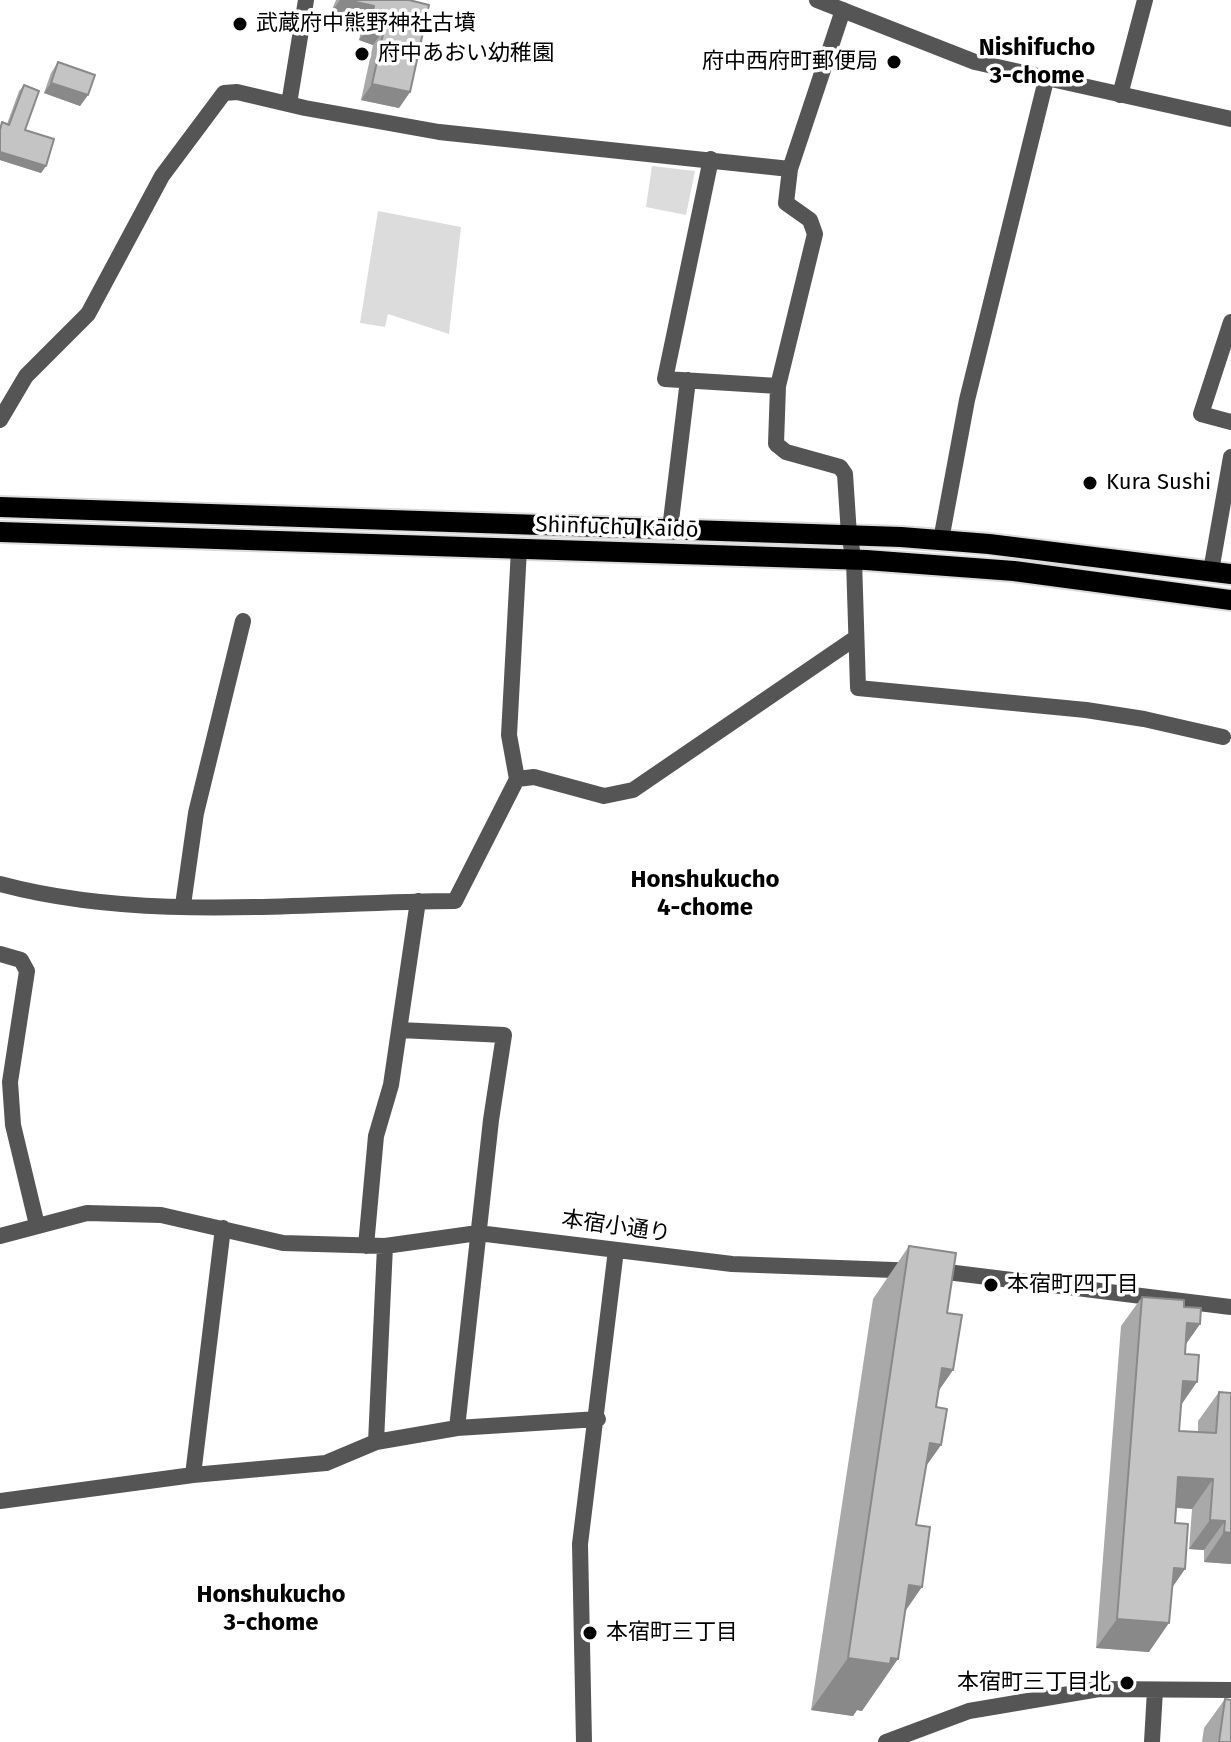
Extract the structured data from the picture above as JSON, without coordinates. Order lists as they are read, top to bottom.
{
  "streets": {
    "main road": ["Shinfuchu Kaidō"],
    "street": ["本宿小通り"]
  },
  "districts": ["Nishifucho 3-chome", "Honshukucho 4-chome", "Honshukucho 3-chome"],
  "places": [
    "武蔵府中熊野神社古墳",
    "府中あおい幼稚園",
    "府中西府町郵便局",
    "Kura Sushi",
    "本宿町四丁目",
    "本宿町三丁目",
    "本宿町三丁目北"
  ]
}
